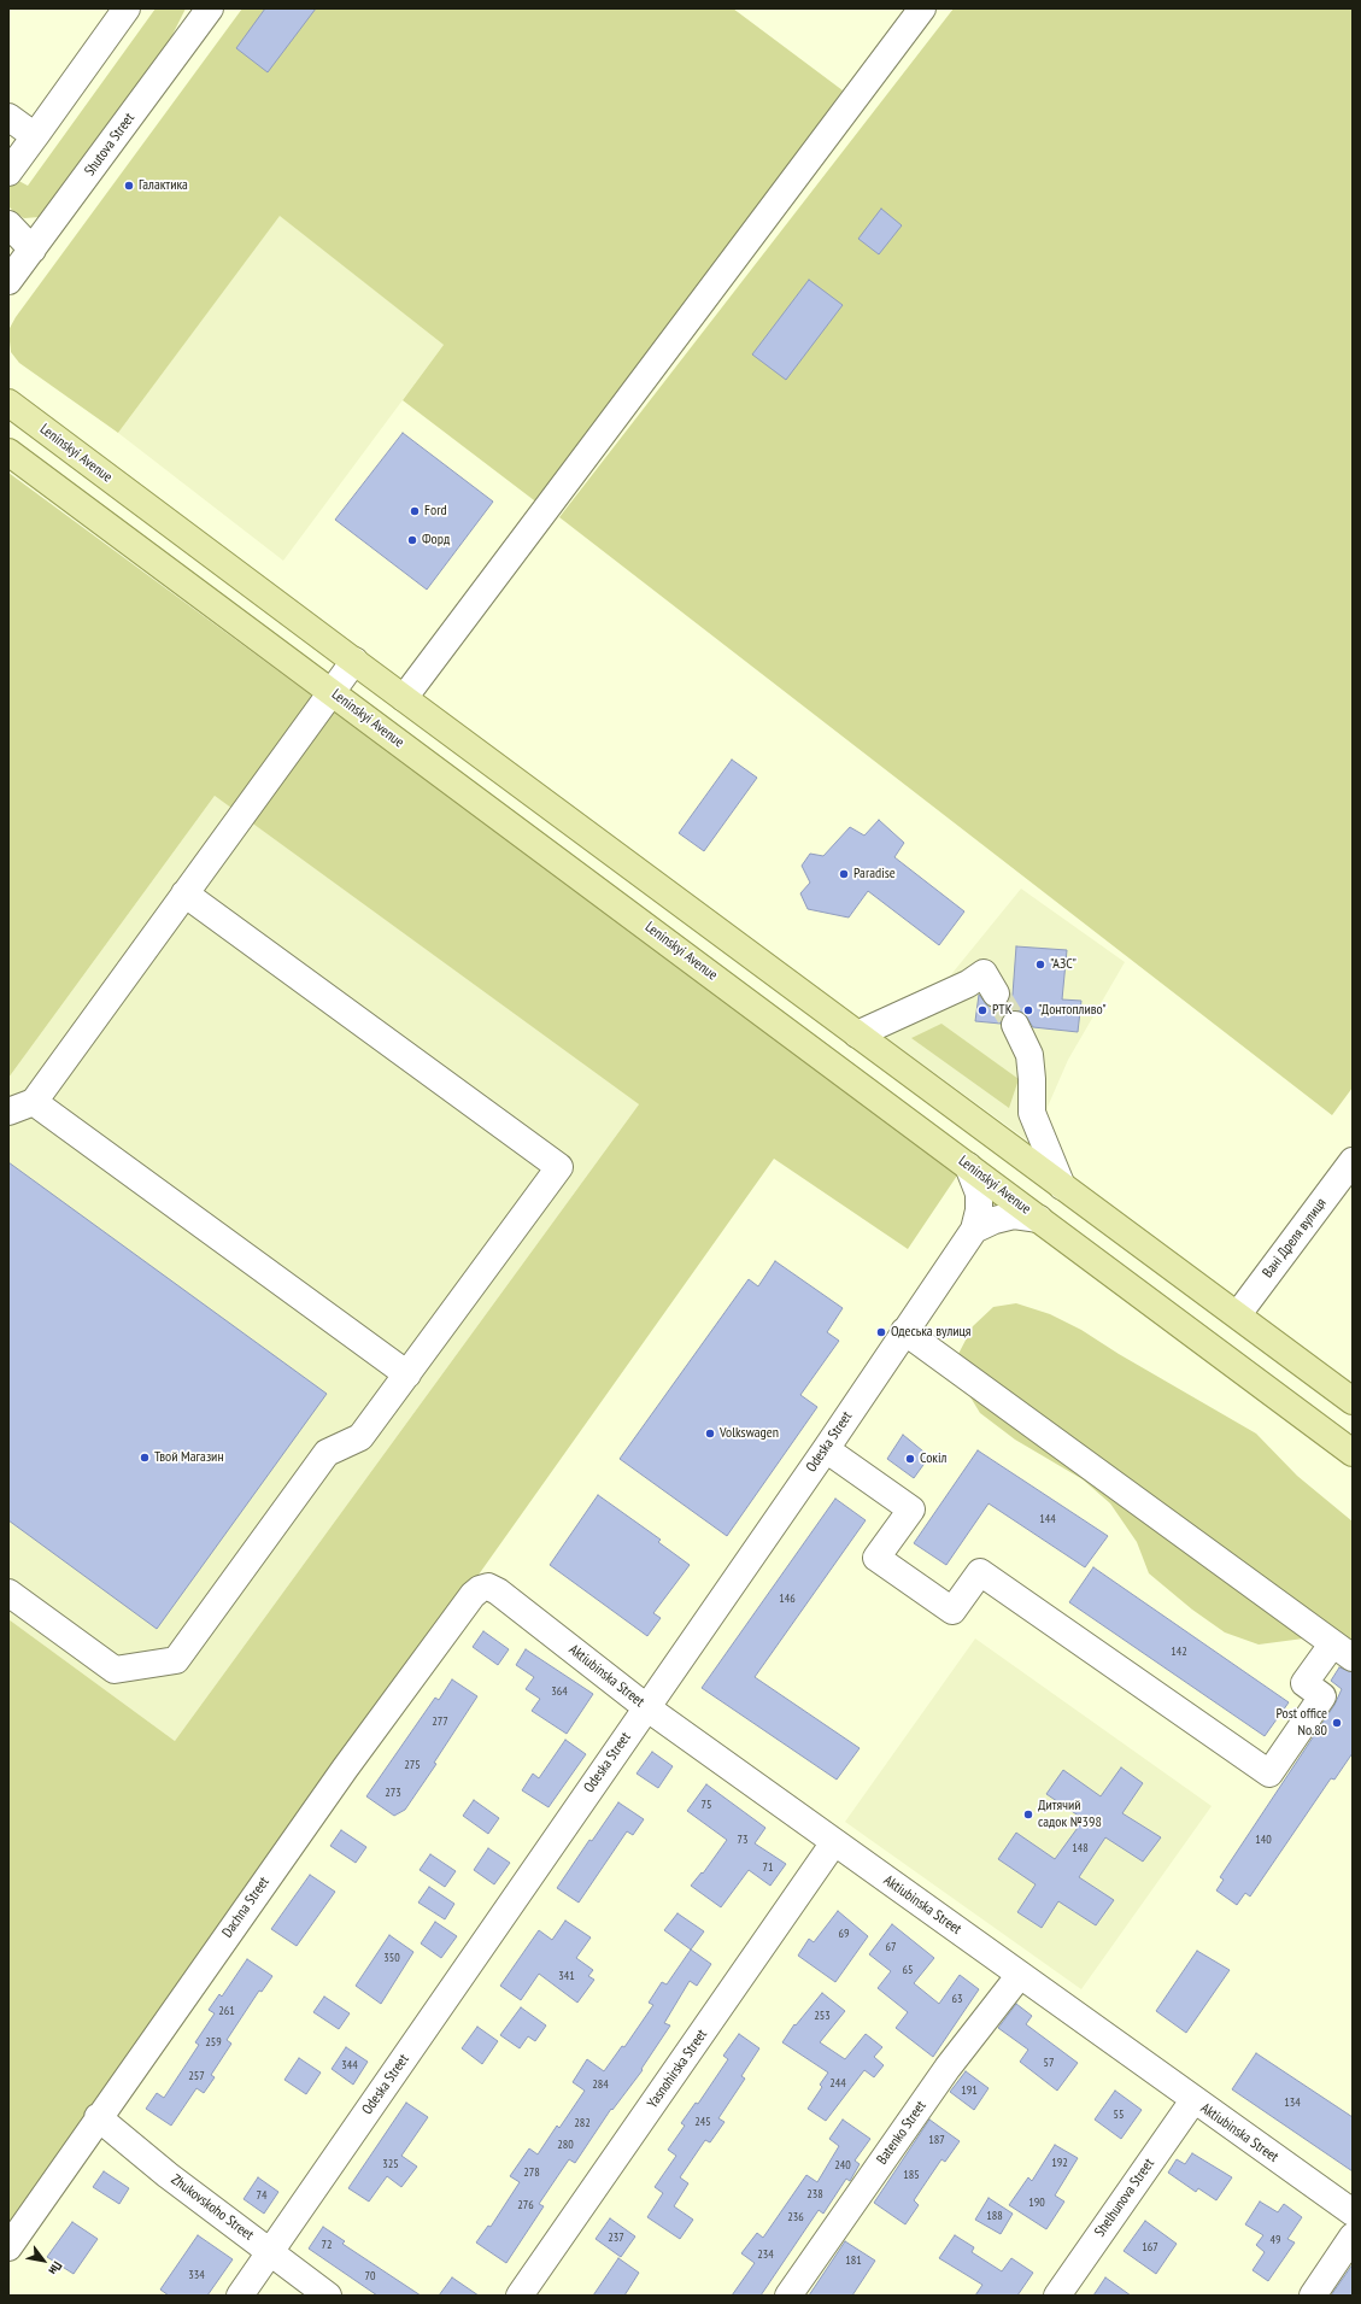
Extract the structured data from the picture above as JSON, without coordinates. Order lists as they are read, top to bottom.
{
  "streets": {
    "main road": ["Leninskyi Avenue"],
    "street": [
      "Shutova Street",
      "Вані Дреля вулиця",
      "Odeska Street",
      "Aktiubinska Street",
      "Dachna Street",
      "Yasnohirska Street",
      "Batenko Street",
      "Shelhunova Street",
      "Zhukovskoho Street"
    ]
  },
  "crossings": [
    ["Leninskyi Avenue", "Вані Дреля вулиця"],
    ["Leninskyi Avenue", "Odeska Street"],
    ["Odeska Street", "Aktiubinska Street"],
    ["Odeska Street", "Zhukovskoho Street"],
    ["Aktiubinska Street", "Dachna Street"],
    ["Aktiubinska Street", "Yasnohirska Street"],
    ["Aktiubinska Street", "Batenko Street"],
    ["Aktiubinska Street", "Shelhunova Street"],
    ["Dachna Street", "Zhukovskoho Street"]
  ],
  "places": [
    "Галактика",
    "Ford",
    "Форд",
    "Paradise",
    "\"АЗС\"",
    "РТК",
    "\"Донтопливо\"",
    "Одеська вулиця",
    "Volkswagen",
    "Твой Магазин",
    "Сокіл",
    "Post office No.80",
    "Дитячий садок №398"
  ],
  "house_numbers": [
    "144",
    "146",
    "142",
    "364",
    "277",
    "275",
    "273",
    "75",
    "73",
    "140",
    "148",
    "71",
    "69",
    "67",
    "350",
    "65",
    "341",
    "63",
    "261",
    "253",
    "259",
    "57",
    "344",
    "257",
    "244",
    "284",
    "191",
    "134",
    "55",
    "245",
    "282",
    "187",
    "280",
    "192",
    "325",
    "240",
    "278",
    "185",
    "238",
    "74",
    "190",
    "276",
    "188",
    "236",
    "237",
    "49",
    "72",
    "167",
    "234",
    "181",
    "334",
    "70"
  ],
  "north": "bottom right"
}
